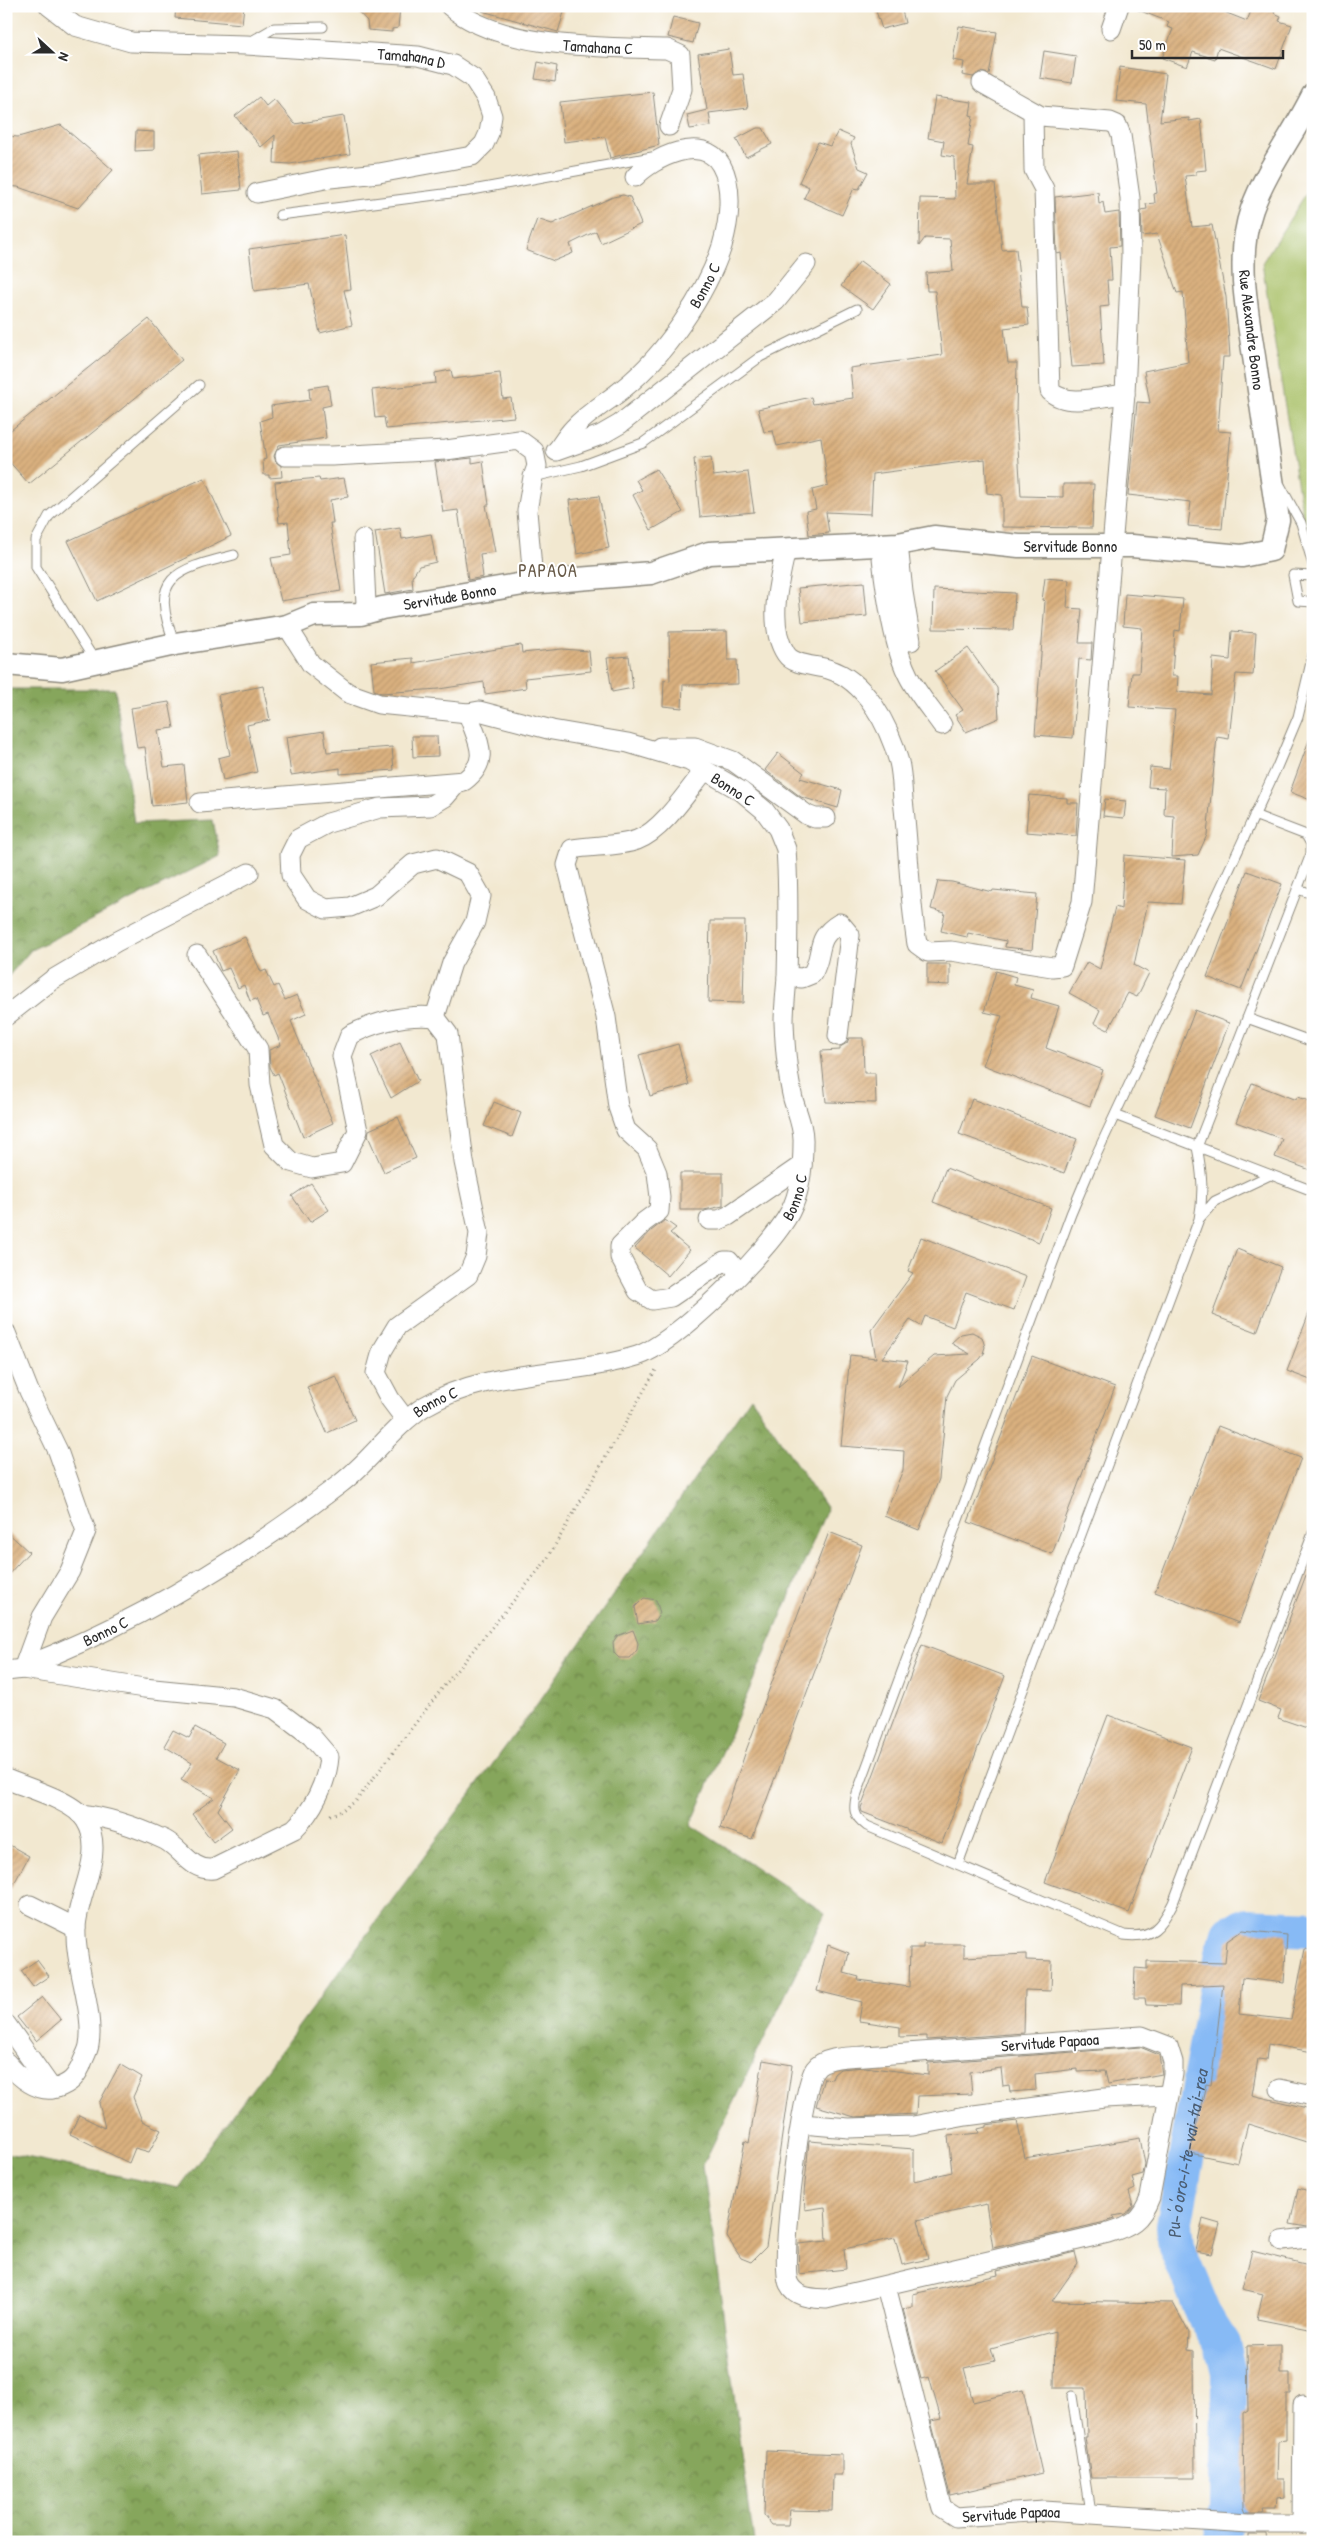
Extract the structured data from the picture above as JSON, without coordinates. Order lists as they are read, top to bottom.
{
  "streets": {
    "street": [
      "Tamahana C",
      "Tamahana D",
      "Bonno C",
      "Rue Alexandre Bonno",
      "Servitude Bonno",
      "Servitude Papaoa"
    ]
  },
  "crossings": [
    ["Bonno C", "Servitude Bonno"],
    ["Rue Alexandre Bonno", "Servitude Bonno"]
  ],
  "districts": ["PAPAOA"],
  "water": ["Pu-'o'oro-i-te-vai-ta'i-rea"],
  "scale_bar": "50 m",
  "north": "right"
}
